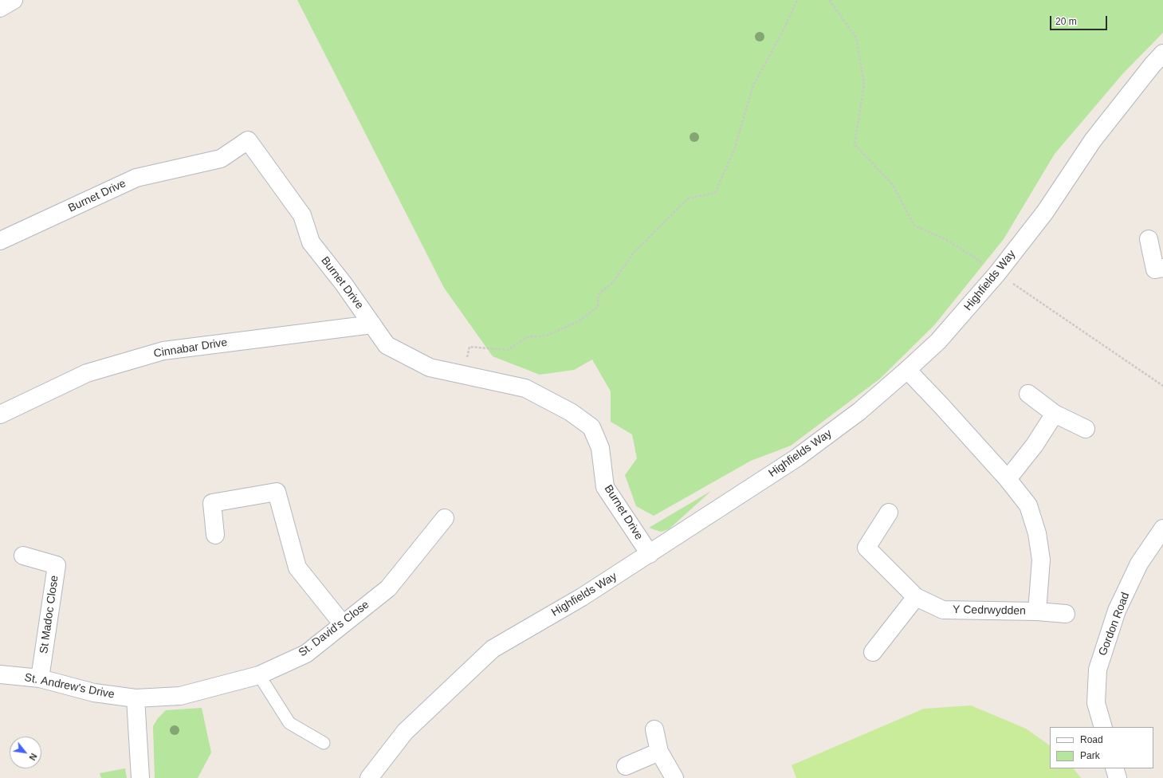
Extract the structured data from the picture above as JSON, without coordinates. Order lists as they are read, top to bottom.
{
  "streets": {
    "street": [
      "Burnet Drive",
      "Highfields Way",
      "Cinnabar Drive",
      "Y Cedrwydden",
      "St Madoc Close",
      "Gordon Road",
      "St. David's Close",
      "St. Andrew's Drive"
    ]
  },
  "crossings": [
    ["Burnet Drive", "Highfields Way"],
    ["Burnet Drive", "Cinnabar Drive"],
    ["Highfields Way", "Y Cedrwydden"],
    ["St Madoc Close", "St. Andrew's Drive"],
    ["St. David's Close", "St. Andrew's Drive"]
  ],
  "legend": ["Road", "Park"],
  "scale_bar": "20 m",
  "north": "bottom right"
}
